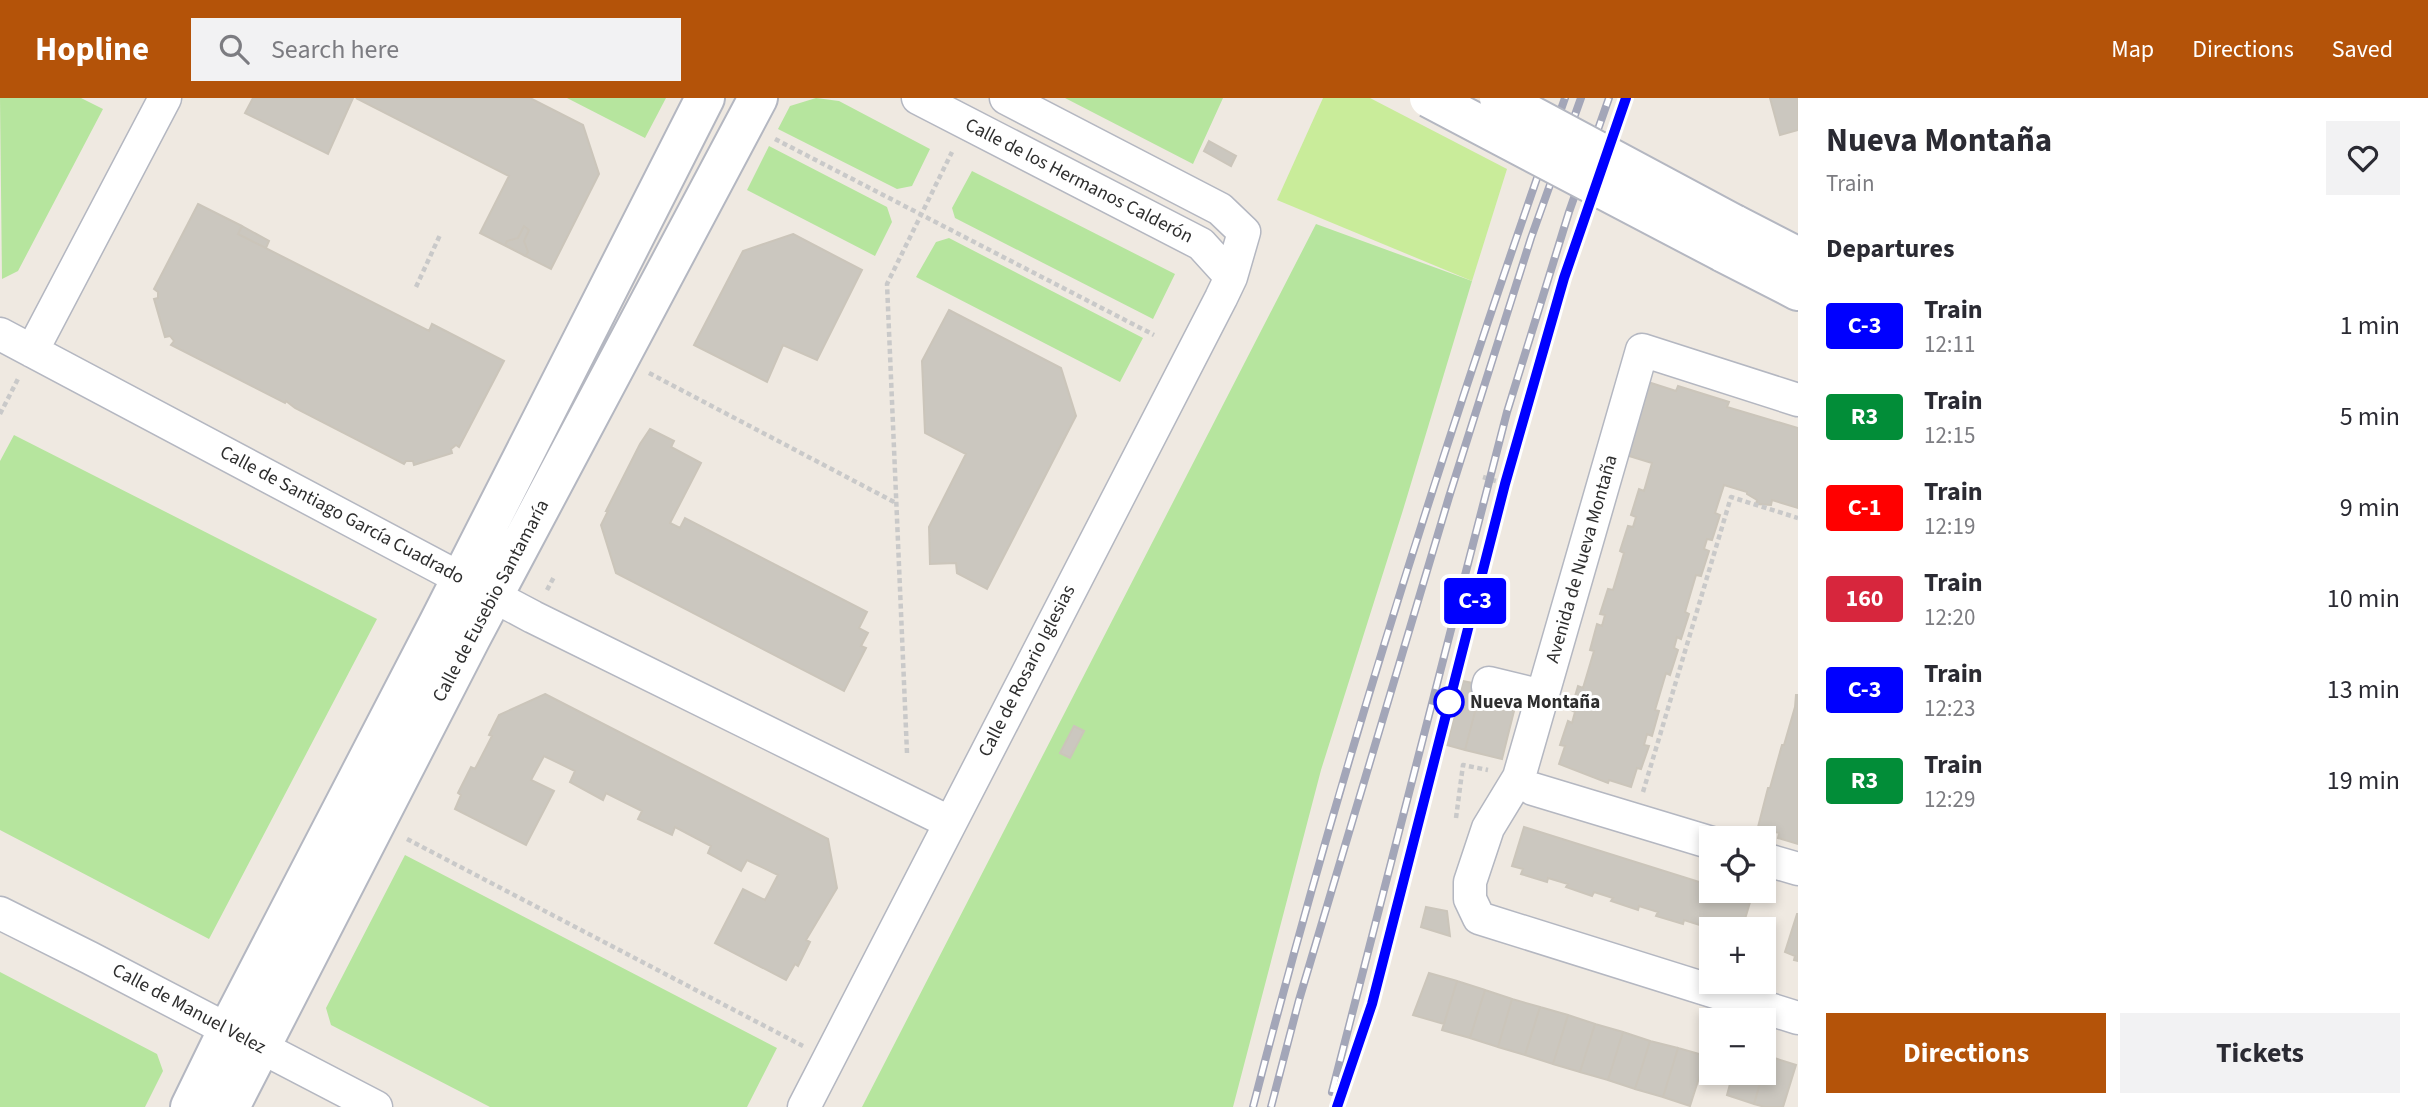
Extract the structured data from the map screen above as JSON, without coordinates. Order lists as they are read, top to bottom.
{
  "streets": {
    "main road": ["Calle de Eusebio Santamaría"],
    "street": [
      "Calle de los Hermanos Calderón",
      "Calle de Santiago García Cuadrado",
      "Avenida de Nueva Montaña",
      "Calle de Rosario Iglesias",
      "Calle de Manuel Velez"
    ]
  },
  "crossings": [
    ["Calle de los Hermanos Calderón", "Calle de Rosario Iglesias"],
    ["Calle de Santiago García Cuadrado", "Calle de Eusebio Santamaría"],
    ["Calle de Santiago García Cuadrado", "Calle de Rosario Iglesias"],
    ["Calle de Eusebio Santamaría", "Calle de Manuel Velez"]
  ],
  "places": ["Nueva Montaña"],
  "page": {
    "header": "Hopline",
    "search": "Search here",
    "nav": ["Map", "Directions", "Saved"],
    "on_map": "C-3",
    "heading": [
      ["Nueva Montaña", "Train"],
      "Departures"
    ],
    "list": [
      {
        "mark": "C-3",
        "name": "Train",
        "note": "12:11",
        "value": "1 min"
      },
      {
        "mark": "R3",
        "name": "Train",
        "note": "12:15",
        "value": "5 min"
      },
      {
        "mark": "C-1",
        "name": "Train",
        "note": "12:19",
        "value": "9 min"
      },
      {
        "mark": "160",
        "name": "Train",
        "note": "12:20",
        "value": "10 min"
      },
      {
        "mark": "C-3",
        "name": "Train",
        "note": "12:23",
        "value": "13 min"
      },
      {
        "mark": "R3",
        "name": "Train",
        "note": "12:29",
        "value": "19 min"
      }
    ],
    "map_buttons": ["+", "−"],
    "buttons": ["Directions", "Tickets"]
  }
}
